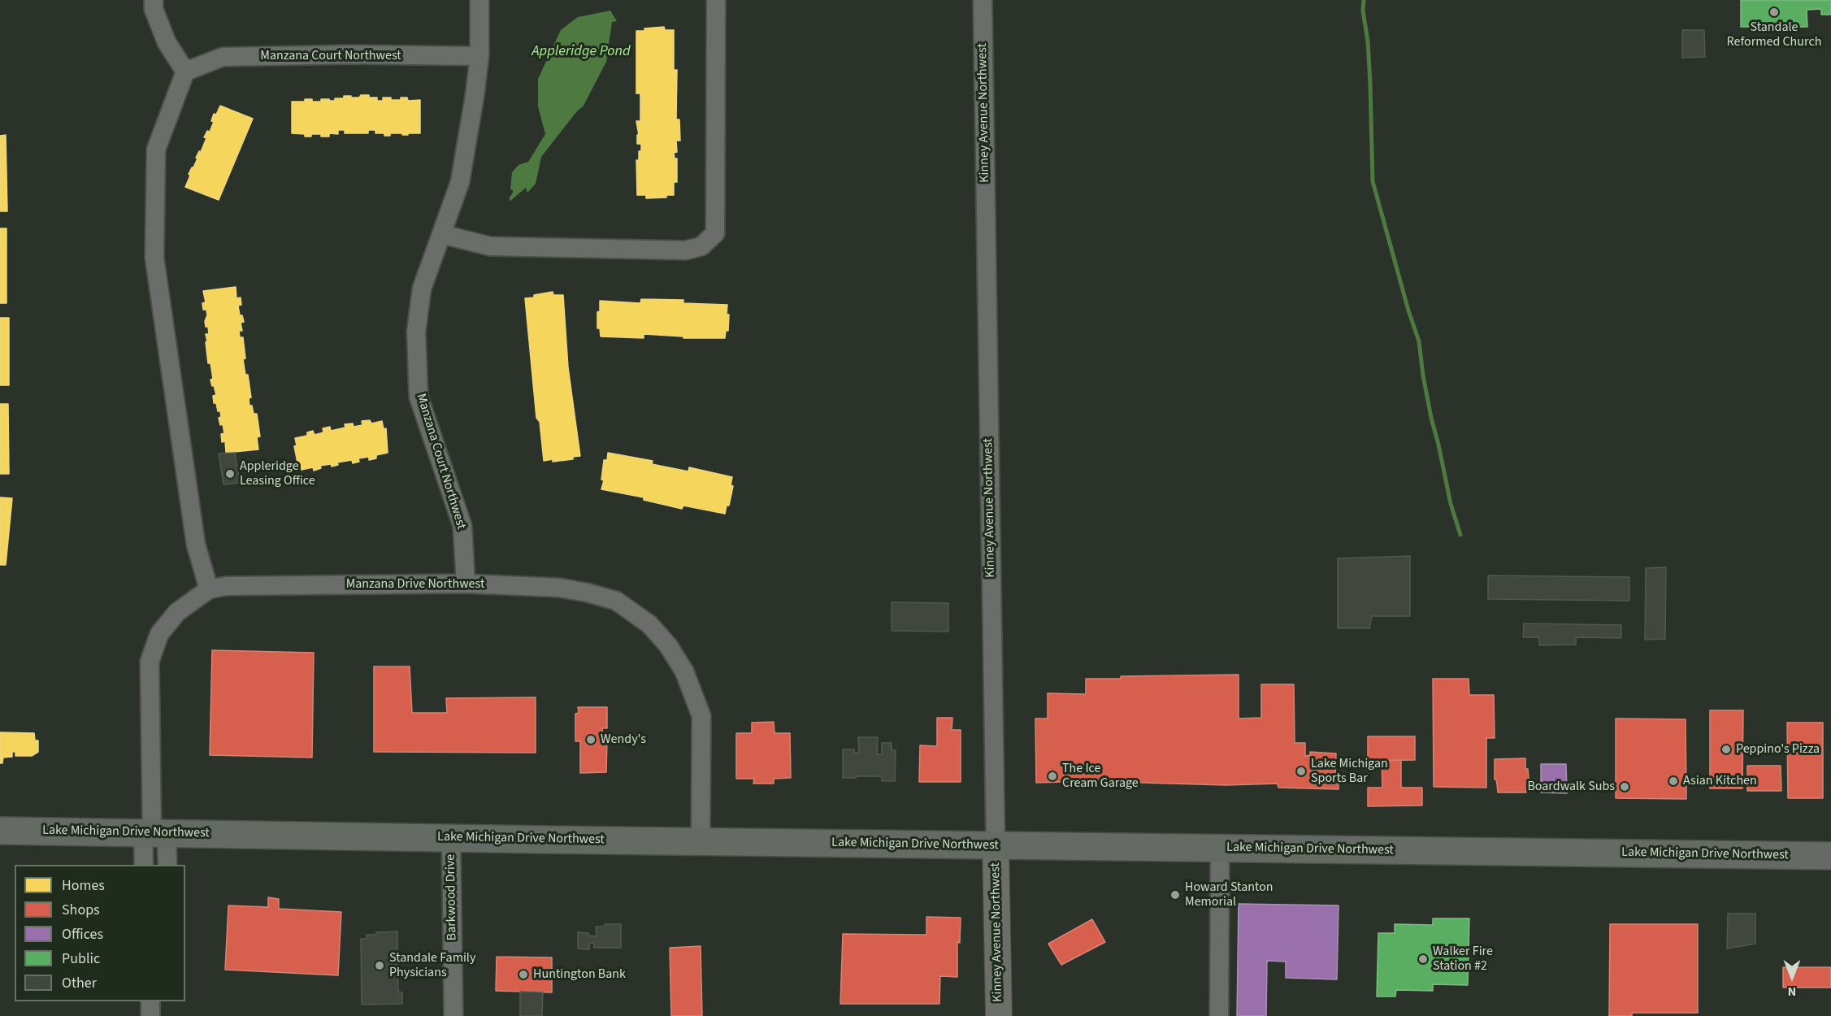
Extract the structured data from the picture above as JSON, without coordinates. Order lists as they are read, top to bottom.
{
  "streets": {
    "highway": ["Lake Michigan Drive Northwest"],
    "street": [
      "Manzana Court Northwest",
      "Kinney Avenue Northwest",
      "Manzana Drive Northwest",
      "Barkwood Drive"
    ]
  },
  "crossings": [
    ["Manzana Court Northwest", "Manzana Drive Northwest"],
    ["Kinney Avenue Northwest", "Lake Michigan Drive Northwest"],
    ["Manzana Drive Northwest", "Lake Michigan Drive Northwest"],
    ["Lake Michigan Drive Northwest", "Barkwood Drive"]
  ],
  "water": ["Appleridge Pond"],
  "places": [
    "Standale Reformed Church",
    "Appleridge Leasing Office",
    "Wendy's",
    "Peppino's Pizza",
    "Lake Michigan Sports Bar",
    "The Ice Cream Garage",
    "Asian Kitchen",
    "Boardwalk Subs",
    "Howard Stanton Memorial",
    "Walker Fire Station #2",
    "Standale Family Physicians",
    "Huntington Bank"
  ],
  "legend": [
    "Homes",
    "Shops",
    "Offices",
    "Public",
    "Other"
  ],
  "north": "bottom"
}
